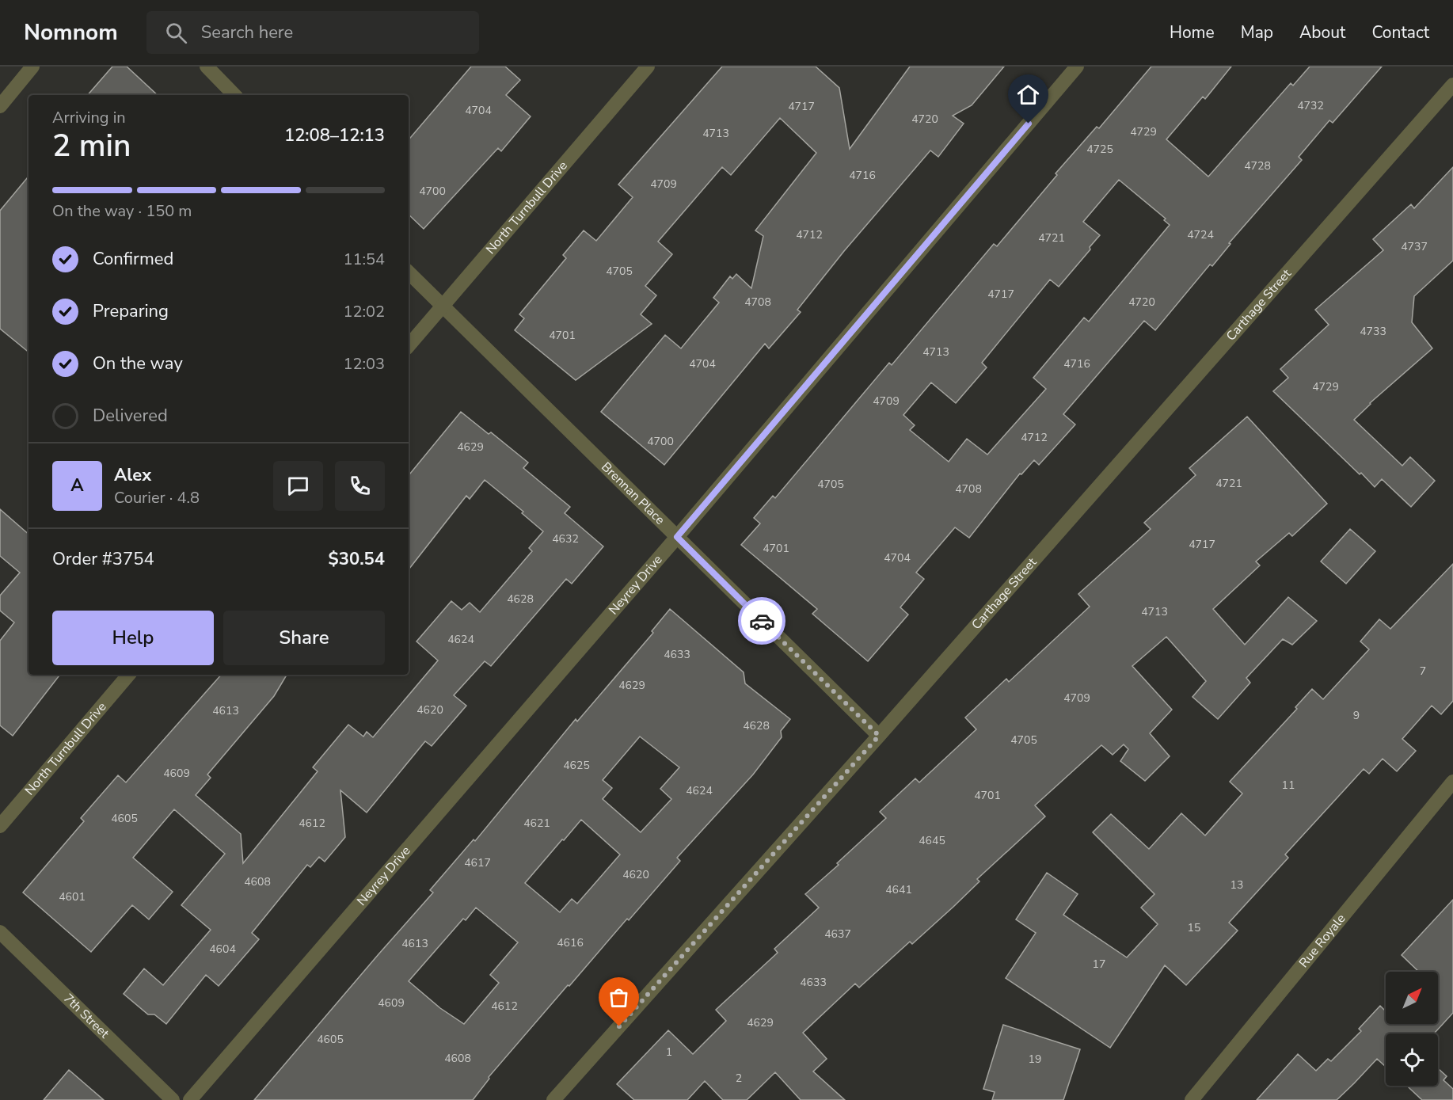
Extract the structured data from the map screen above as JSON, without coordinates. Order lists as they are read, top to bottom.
{
  "streets": {
    "street": [
      "North Turnbull Drive",
      "Carthage Street",
      "Brennan Place",
      "Neyrey Drive",
      "Rue Royale",
      "7th Street"
    ]
  },
  "crossings": [
    ["North Turnbull Drive", "Brennan Place"],
    ["Carthage Street", "Brennan Place"],
    ["Brennan Place", "Neyrey Drive"]
  ],
  "house_numbers": [
    "4732",
    "4717",
    "4704",
    "4720",
    "4729",
    "4713",
    "4725",
    "4728",
    "4716",
    "4709",
    "4700",
    "4712",
    "4724",
    "4721",
    "4737",
    "4705",
    "4717",
    "4708",
    "4720",
    "4733",
    "4701",
    "4713",
    "4704",
    "4716",
    "4729",
    "4709",
    "4712",
    "4700",
    "4629",
    "4721",
    "4705",
    "4708",
    "4632",
    "4717",
    "4701",
    "4704",
    "4628",
    "4713",
    "4624",
    "4633",
    "7",
    "4629",
    "4709",
    "4620",
    "4613",
    "9",
    "4628",
    "4705",
    "4625",
    "4609",
    "11",
    "4624",
    "4701",
    "4605",
    "4612",
    "4621",
    "4645",
    "4617",
    "4620",
    "4608",
    "13",
    "4641",
    "4601",
    "15",
    "4637",
    "4616",
    "4613",
    "4604",
    "17",
    "4633",
    "4609",
    "4612",
    "4629",
    "4605",
    "1",
    "4608",
    "19",
    "2"
  ],
  "north": "top right",
  "page": {
    "header": "Nomnom",
    "search": "Search here",
    "nav": [
      "Home",
      "Map",
      "About",
      "Contact"
    ],
    "heading": ["2 min", "Arriving in", "12:08–12:13"],
    "panel": [
      "Alex",
      "Courier · 4.8",
      "Order #3754",
      "$30.54"
    ],
    "bar": "On the way · 150 m",
    "list": [
      ["Confirmed", "11:54"],
      ["Preparing", "12:02"],
      ["On the way", "12:03"],
      "Delivered"
    ],
    "round": "A",
    "buttons": ["Help", "Share"]
  }
}
